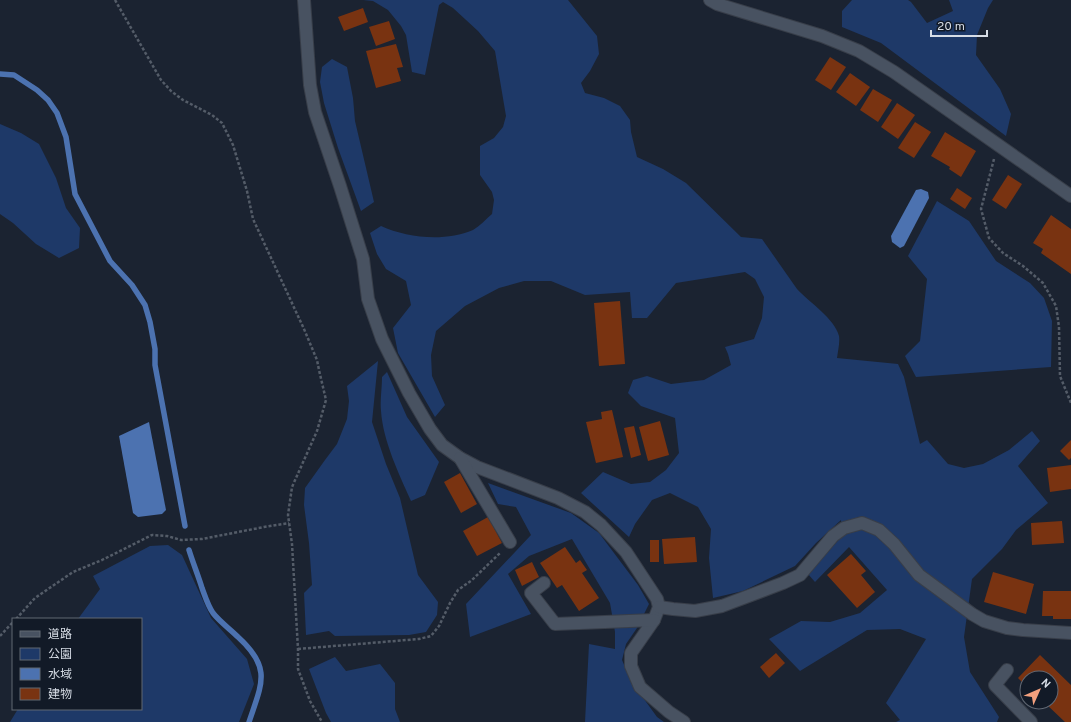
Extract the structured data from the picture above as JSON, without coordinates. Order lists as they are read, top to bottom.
{
  "legend": [
    "道路",
    "公園",
    "水域",
    "建物"
  ],
  "scale_bar": "20 m",
  "north": "top right"
}
